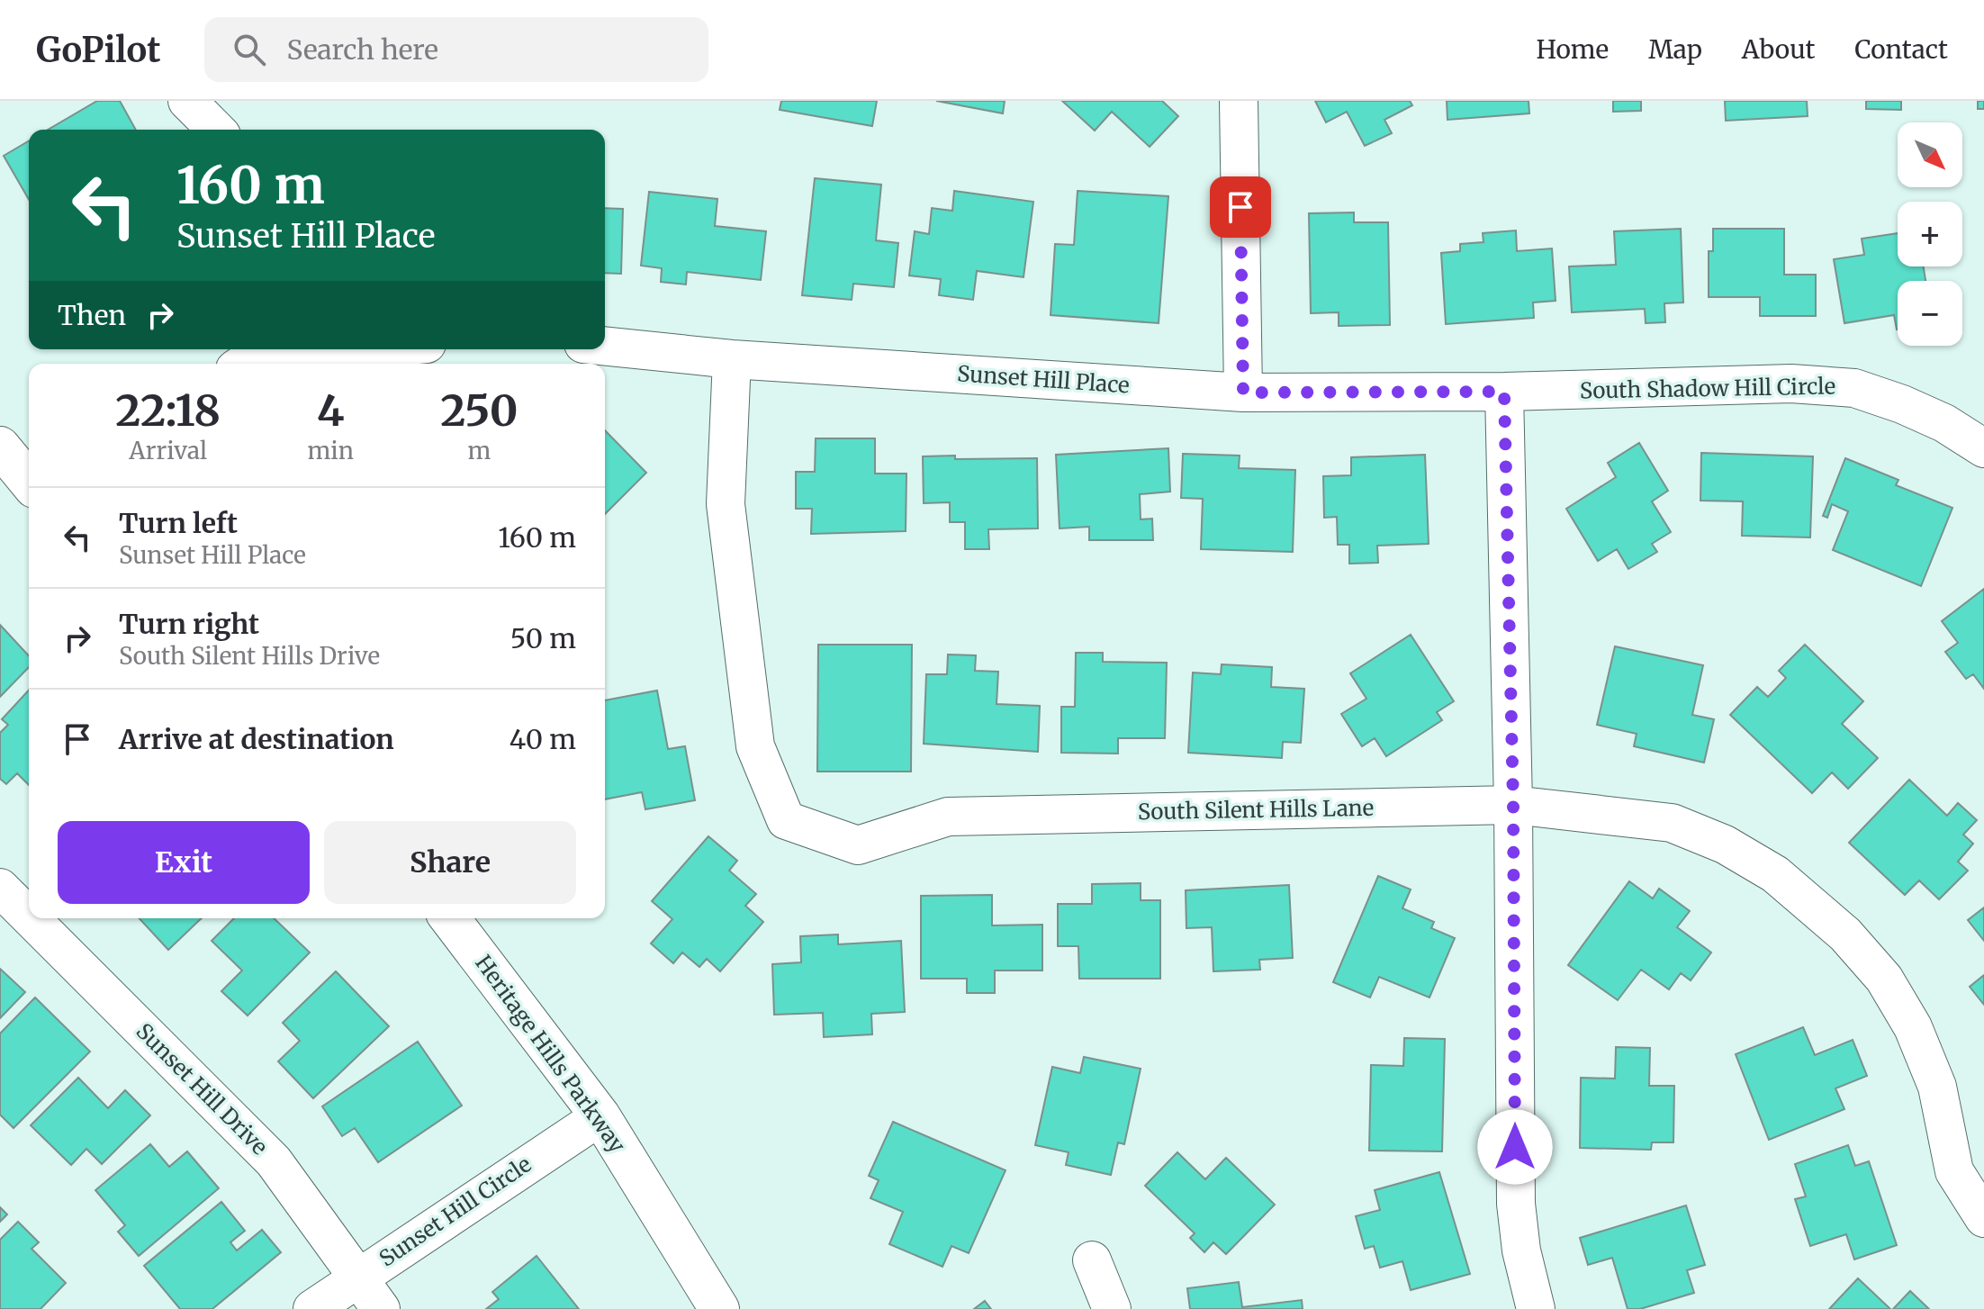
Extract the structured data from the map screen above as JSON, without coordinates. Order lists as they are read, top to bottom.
{
  "streets": {
    "street": [
      "Sunset Hill Place",
      "South Shadow Hill Circle",
      "South Silent Hills Lane",
      "Heritage Hills Parkway",
      "Sunset Hill Drive",
      "Sunset Hill Circle"
    ]
  },
  "crossings": [
    ["Sunset Hill Place", "South Shadow Hill Circle"],
    ["Sunset Hill Place", "South Silent Hills Lane"],
    ["Heritage Hills Parkway", "Sunset Hill Circle"],
    ["Sunset Hill Drive", "Sunset Hill Circle"]
  ],
  "north": "bottom right",
  "page": {
    "header": "GoPilot",
    "search": "Search here",
    "nav": [
      "Home",
      "Map",
      "About",
      "Contact"
    ],
    "map_buttons": ["+", "−"],
    "turn": ["160 m", "Sunset Hill Place"],
    "then": "Then",
    "eta": [
      "22:18",
      "Arrival",
      "4",
      "min",
      "250",
      "m"
    ],
    "list": [
      {
        "name": "Turn left",
        "note": "Sunset Hill Place",
        "value": "160 m"
      },
      {
        "name": "Turn right",
        "note": "South Silent Hills Drive",
        "value": "50 m"
      },
      {
        "name": "Arrive at destination",
        "value": "40 m"
      }
    ],
    "buttons": ["Exit", "Share"]
  }
}
